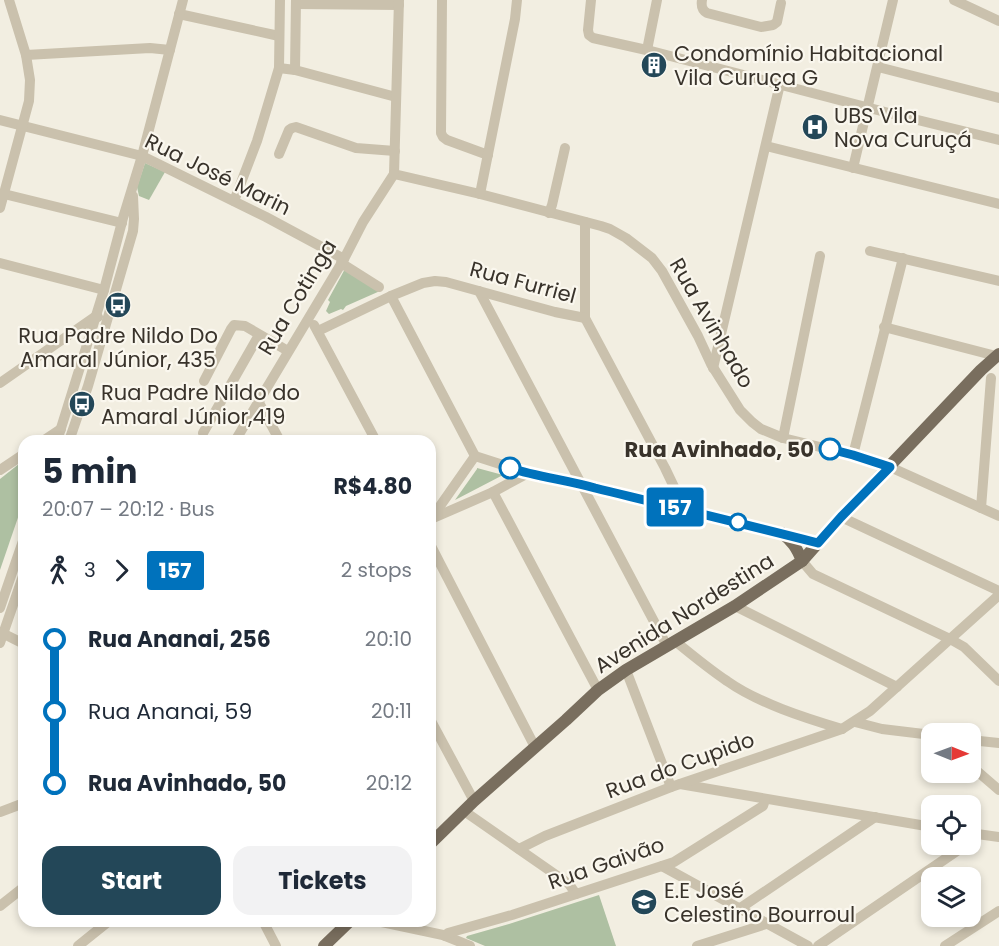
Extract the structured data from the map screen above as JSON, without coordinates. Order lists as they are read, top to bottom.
{
  "streets": {
    "main road": ["Avenida Nordestina"],
    "street": [
      "Rua José Marin",
      "Rua Furriel",
      "Rua Cotinga",
      "Rua Avinhado",
      "Rua do Cupido",
      "Rua Gaivão"
    ]
  },
  "crossings": [
    ["Rua José Marin", "Rua Cotinga"],
    ["Rua Cotinga", "Rua Avinhado"],
    ["Rua Avinhado", "Avenida Nordestina"]
  ],
  "places": {
    "building": ["Condomínio Habitacional Vila Curuça G"],
    "hospital": ["UBS Vila Nova Curuçá"],
    "bus stop": ["Rua Padre Nildo Do Amaral Júnior, 435", "Rua Padre Nildo do Amaral Júnior,419"],
    "other": ["Rua Avinhado, 50"],
    "school or university": ["E.E José Celestino Bourroul"]
  },
  "lines": ["bus line 157"],
  "north": "right",
  "page": {
    "on_map": "157",
    "heading": ["5 min", "20:07 – 20:12 · Bus", "R$4.80"],
    "legs": ["3", "157", "2 stops"],
    "list": [
      {
        "name": "Rua Ananai, 256",
        "value": "20:10"
      },
      {
        "name": "Rua Ananai, 59",
        "value": "20:11"
      },
      {
        "name": "Rua Avinhado, 50",
        "value": "20:12"
      }
    ],
    "buttons": ["Start", "Tickets"]
  }
}
